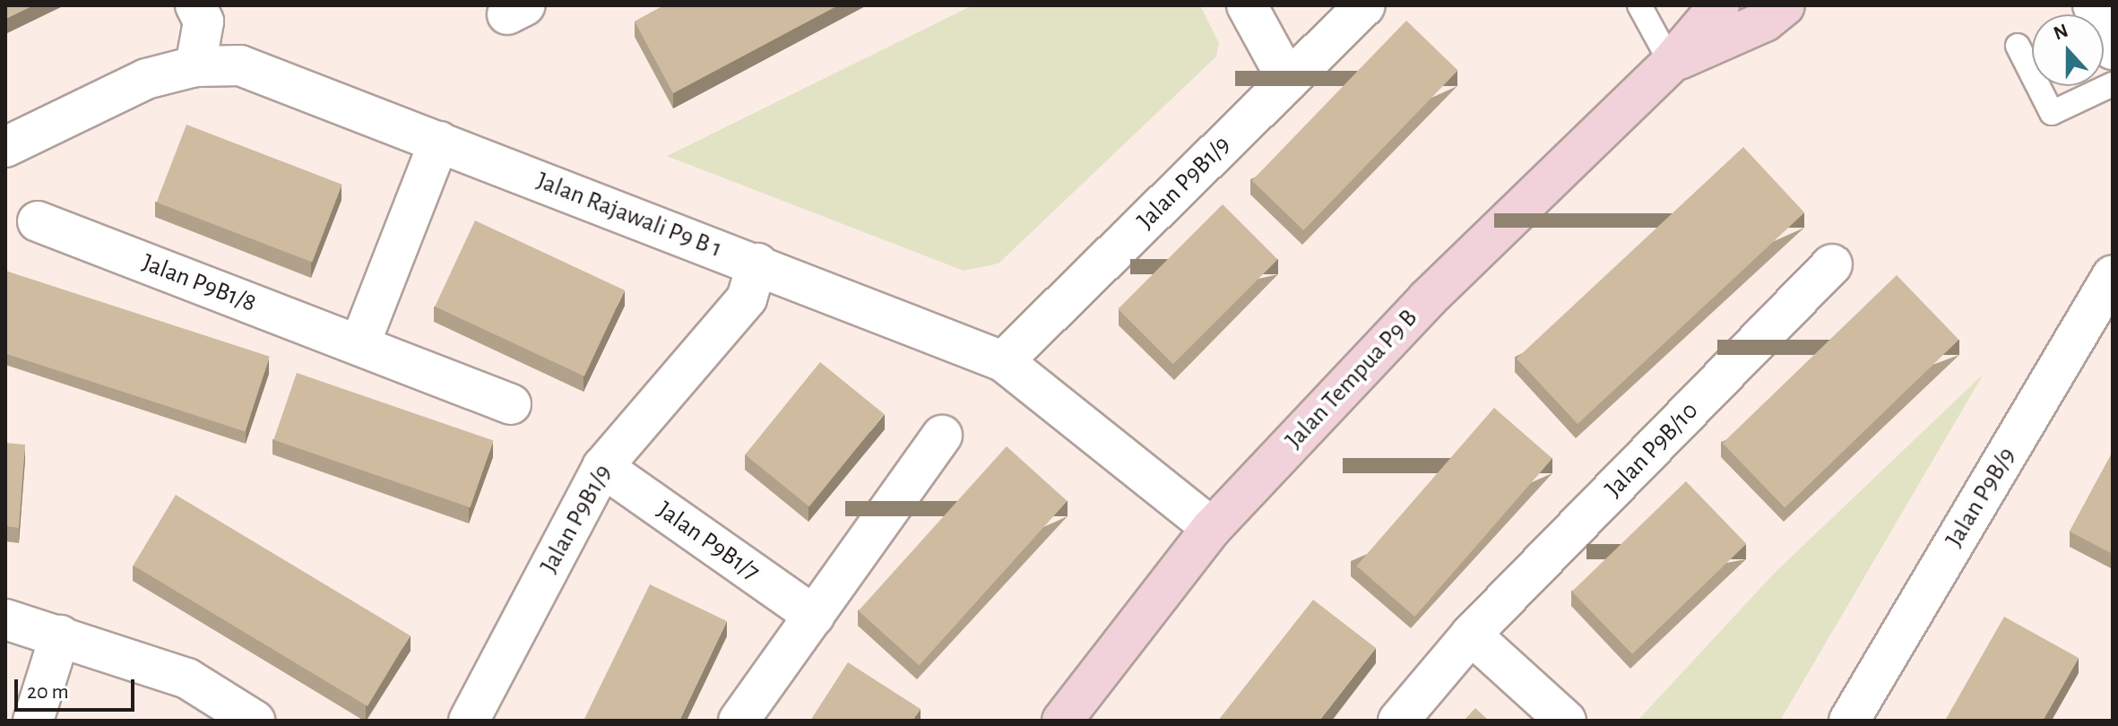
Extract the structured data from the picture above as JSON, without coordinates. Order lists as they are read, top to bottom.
{
  "streets": {
    "street": [
      "Jalan P9B1/9",
      "Jalan Rajawali P9 B 1",
      "Jalan P9B1/8",
      "Jalan Tempua P9 B",
      "Jalan P9B/10",
      "Jalan P9B/9",
      "Jalan P9B1/7"
    ]
  },
  "crossings": [
    ["Jalan P9B1/9", "Jalan Rajawali P9 B 1"],
    ["Jalan P9B1/9", "Jalan P9B1/7"],
    ["Jalan Rajawali P9 B 1", "Jalan Tempua P9 B"]
  ],
  "scale_bar": "20 m",
  "north": "top"
}
